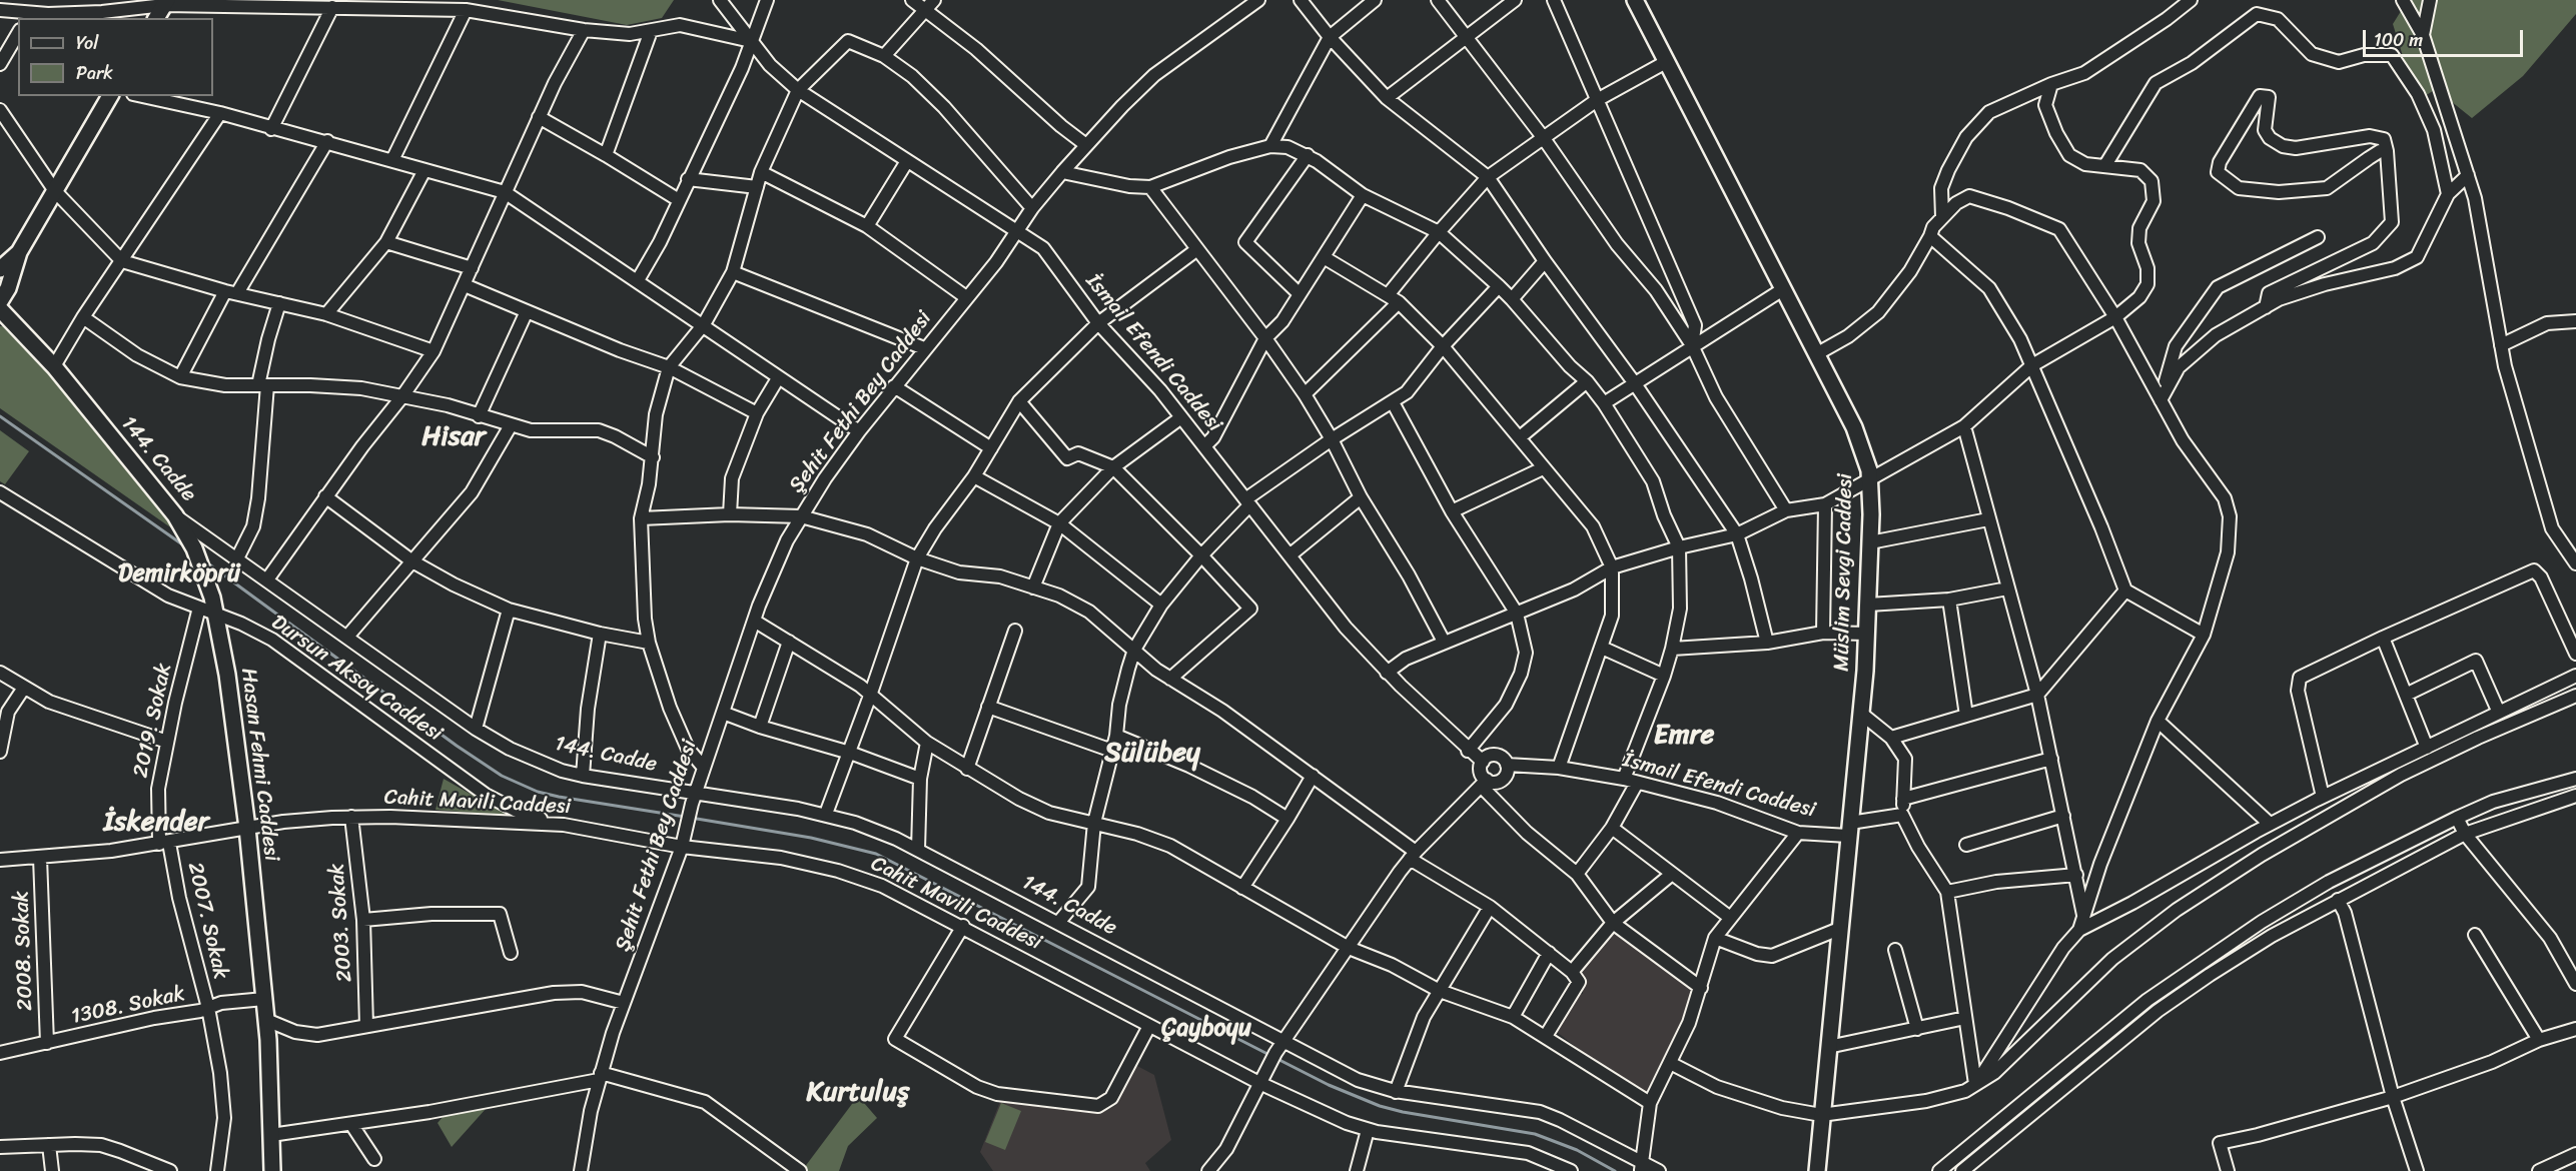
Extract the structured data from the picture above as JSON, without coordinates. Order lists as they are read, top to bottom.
{
  "streets": {
    "main road": ["144. Cadde", "Müslim Sevgi Caddesi", "Hasan Fehmi Caddesi"],
    "street": [
      "İsmail Efendi Caddesi",
      "Şehit Fethi Bey Caddesi",
      "Dursun Aksoy Caddesi",
      "2019. Sokak",
      "Cahit Mavili Caddesi",
      "2007. Sokak",
      "2003. Sokak",
      "2008. Sokak",
      "1308. Sokak"
    ]
  },
  "crossings": [
    ["İsmail Efendi Caddesi", "Şehit Fethi Bey Caddesi"],
    ["İsmail Efendi Caddesi", "Müslim Sevgi Caddesi"],
    ["Şehit Fethi Bey Caddesi", "144. Cadde"],
    ["Şehit Fethi Bey Caddesi", "Cahit Mavili Caddesi"],
    ["144. Cadde", "Hasan Fehmi Caddesi"],
    ["Dursun Aksoy Caddesi", "2019. Sokak"],
    ["Dursun Aksoy Caddesi", "Hasan Fehmi Caddesi"],
    ["Dursun Aksoy Caddesi", "Cahit Mavili Caddesi"],
    ["2019. Sokak", "Cahit Mavili Caddesi"],
    ["2019. Sokak", "2007. Sokak"],
    ["Hasan Fehmi Caddesi", "Cahit Mavili Caddesi"],
    ["Hasan Fehmi Caddesi", "1308. Sokak"],
    ["Cahit Mavili Caddesi", "2007. Sokak"],
    ["Cahit Mavili Caddesi", "2003. Sokak"],
    ["Cahit Mavili Caddesi", "2008. Sokak"],
    ["2007. Sokak", "1308. Sokak"],
    ["2008. Sokak", "1308. Sokak"]
  ],
  "districts": [
    "Hisar",
    "Demirköprü",
    "Emre",
    "Sülübey",
    "İskender",
    "Çayboyu",
    "Kurtuluş"
  ],
  "legend": ["Yol", "Park"],
  "scale_bar": "100 m"
}
